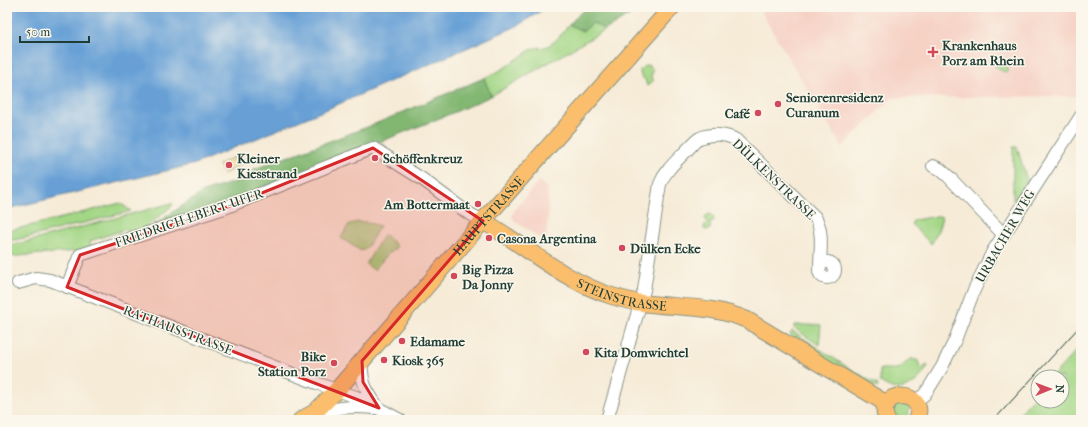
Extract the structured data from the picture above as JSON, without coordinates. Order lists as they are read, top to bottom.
{
  "streets": {
    "main road": ["HAUPTSTRASSE", "STEINSTRASSE"],
    "street": [
      "DÜLKENSTRASSE",
      "FRIEDRICH-EBERT-UFER",
      "URBACHER WEG",
      "RATHAUSSTRASSE"
    ]
  },
  "crossings": [
    ["DÜLKENSTRASSE", "STEINSTRASSE"],
    ["HAUPTSTRASSE", "STEINSTRASSE"],
    ["HAUPTSTRASSE", "RATHAUSSTRASSE"],
    ["FRIEDRICH-EBERT-UFER", "STEINSTRASSE"],
    ["FRIEDRICH-EBERT-UFER", "RATHAUSSTRASSE"]
  ],
  "places": {
    "health": ["Krankenhaus Porz am Rhein"],
    "other": [
      "Seniorenresidenz Curanum",
      "Café",
      "Schöffenkreuz",
      "Kleiner Kiesstrand",
      "Am Bottermaat",
      "Casona Argentina",
      "Dülken Ecke",
      "Big Pizza Da Jonny",
      "Edamame",
      "Kita Domwichtel",
      "Kiosk 365",
      "Bike Station Porz"
    ]
  },
  "scale_bar": "50 m",
  "north": "right"
}
